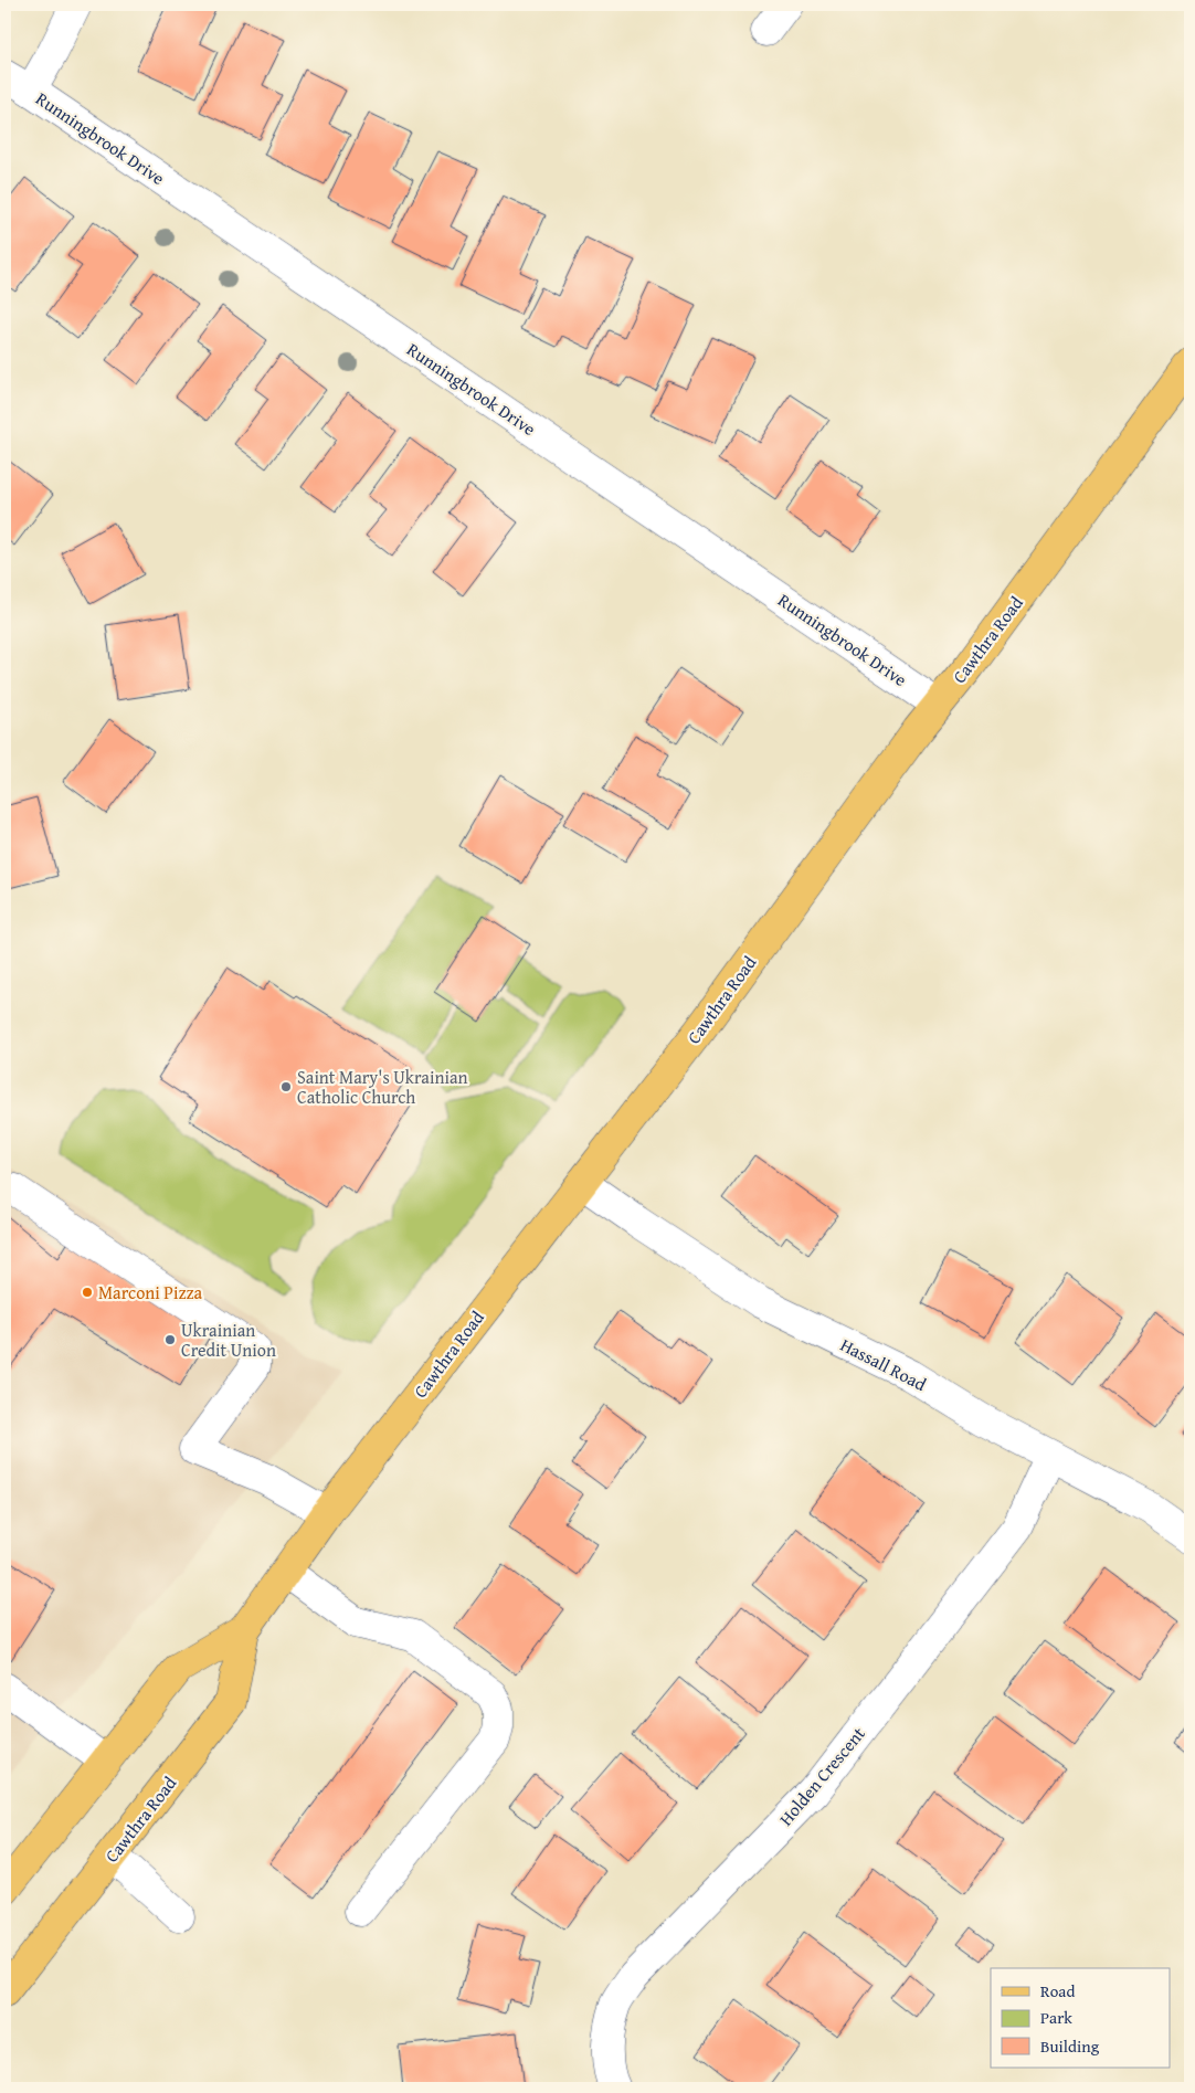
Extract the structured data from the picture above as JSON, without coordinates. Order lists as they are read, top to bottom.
{
  "streets": {
    "main road": ["Cawthra Road"],
    "street": ["Runningbrook Drive", "Hassall Road", "Holden Crescent"]
  },
  "crossings": [
    ["Runningbrook Drive", "Cawthra Road"],
    ["Cawthra Road", "Hassall Road"],
    ["Hassall Road", "Holden Crescent"]
  ],
  "places": ["Saint Mary's Ukrainian Catholic Church", "Marconi Pizza", "Ukrainian Credit Union"],
  "legend": ["Road", "Park", "Building"]
}
